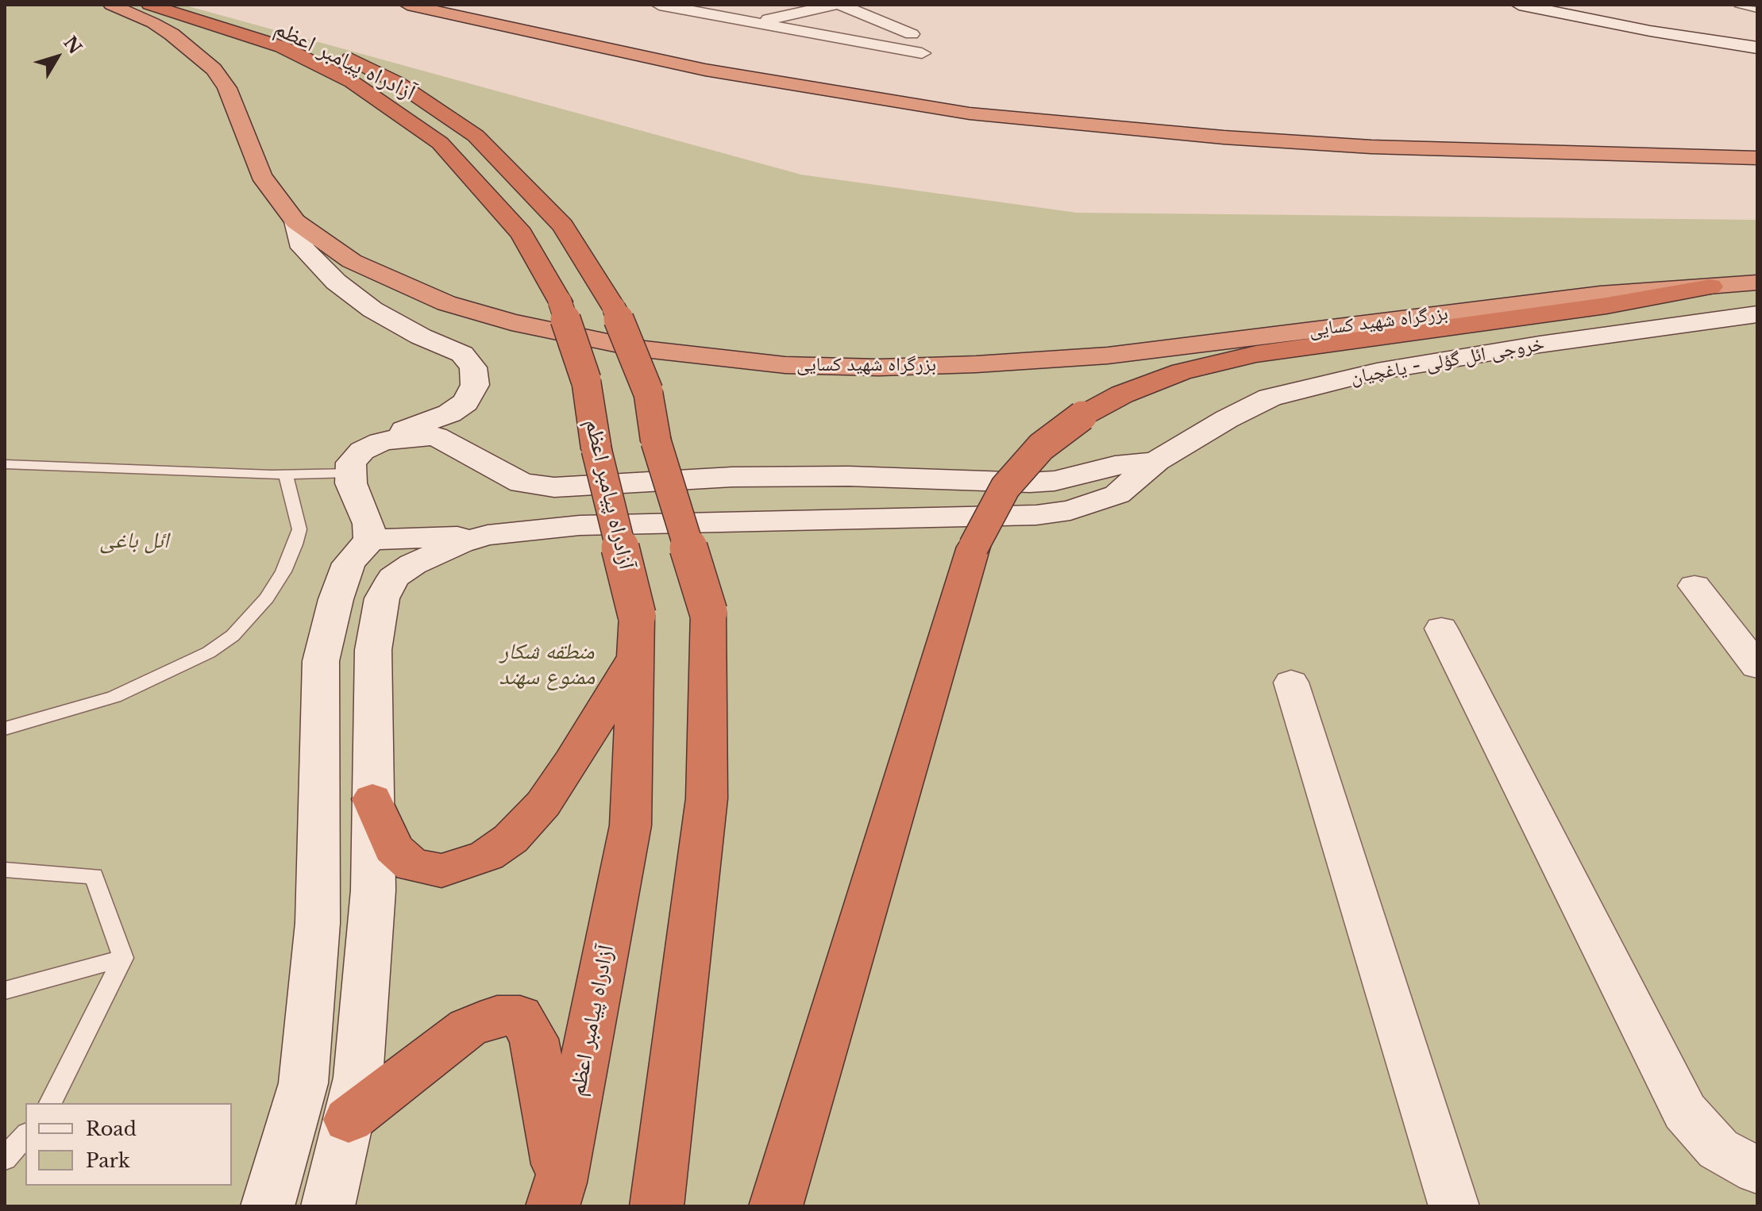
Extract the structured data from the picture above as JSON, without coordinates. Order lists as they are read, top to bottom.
{
  "streets": {
    "highway": ["آزادراه پیامبر اعظم", "بزرگراه شهید کسایی"],
    "main road": ["خروجی ائل گؤلی - یاغچیان"]
  },
  "parks": ["ائل باغی", "منطقه شکار ممنوع سهند"],
  "legend": ["Road", "Park"],
  "north": "top right"
}
